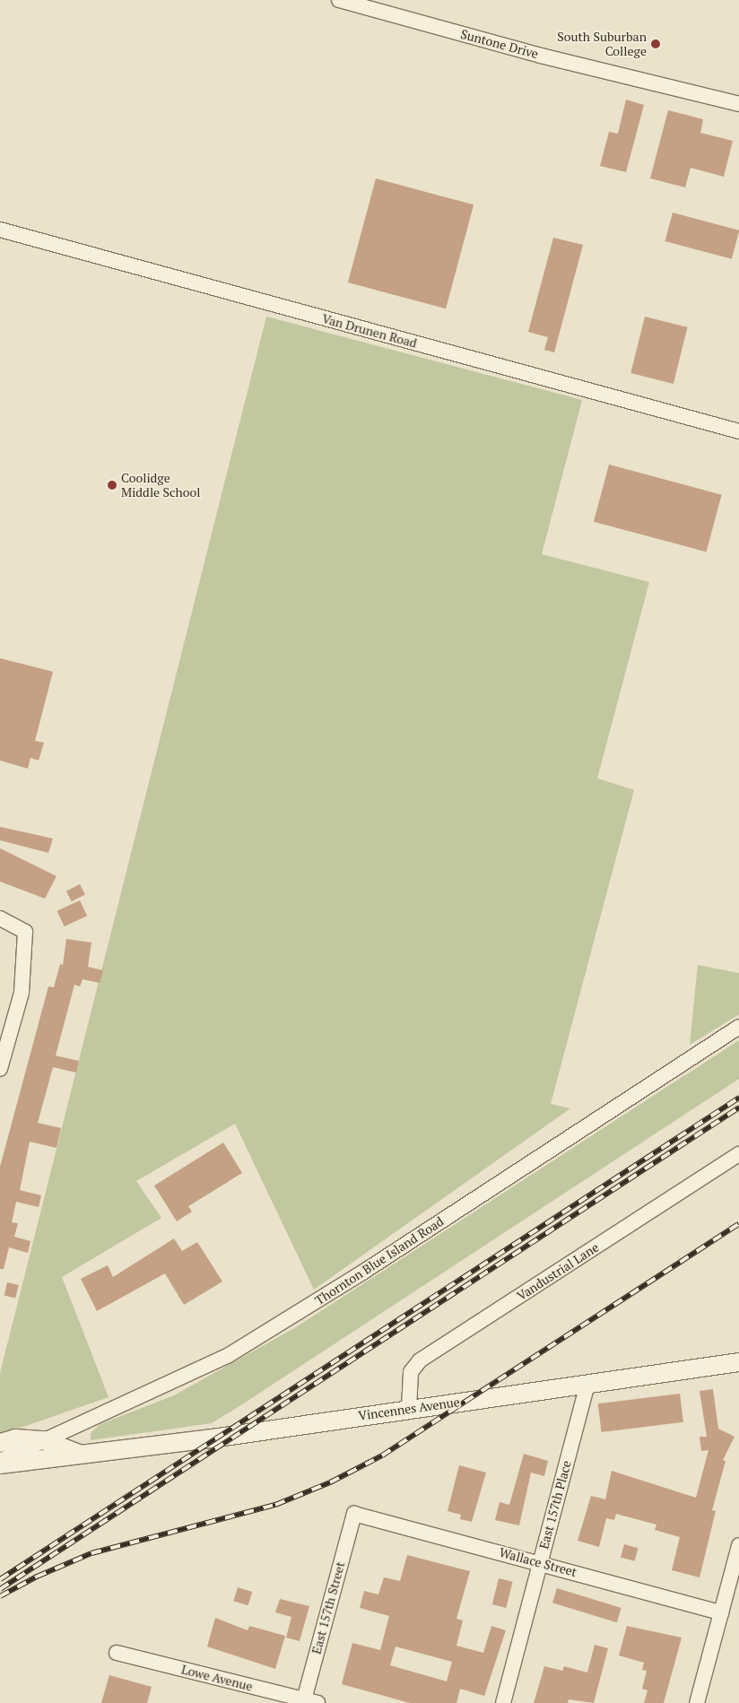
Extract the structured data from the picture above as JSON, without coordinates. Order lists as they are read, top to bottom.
{
  "streets": {
    "street": [
      "Suntone Drive",
      "Van Drunen Road",
      "Thornton Blue Island Road",
      "Vandustrial Lane",
      "Vincennes Avenue",
      "East 157th Place",
      "Wallace Street",
      "East 157th Street",
      "Lowe Avenue"
    ]
  },
  "crossings": [
    ["Thornton Blue Island Road", "Vincennes Avenue"],
    ["Vandustrial Lane", "Vincennes Avenue"],
    ["Vincennes Avenue", "East 157th Place"],
    ["East 157th Place", "Wallace Street"],
    ["Wallace Street", "East 157th Street"],
    ["East 157th Street", "Lowe Avenue"]
  ],
  "places": ["South Suburban College", "Coolidge Middle School"]
}
